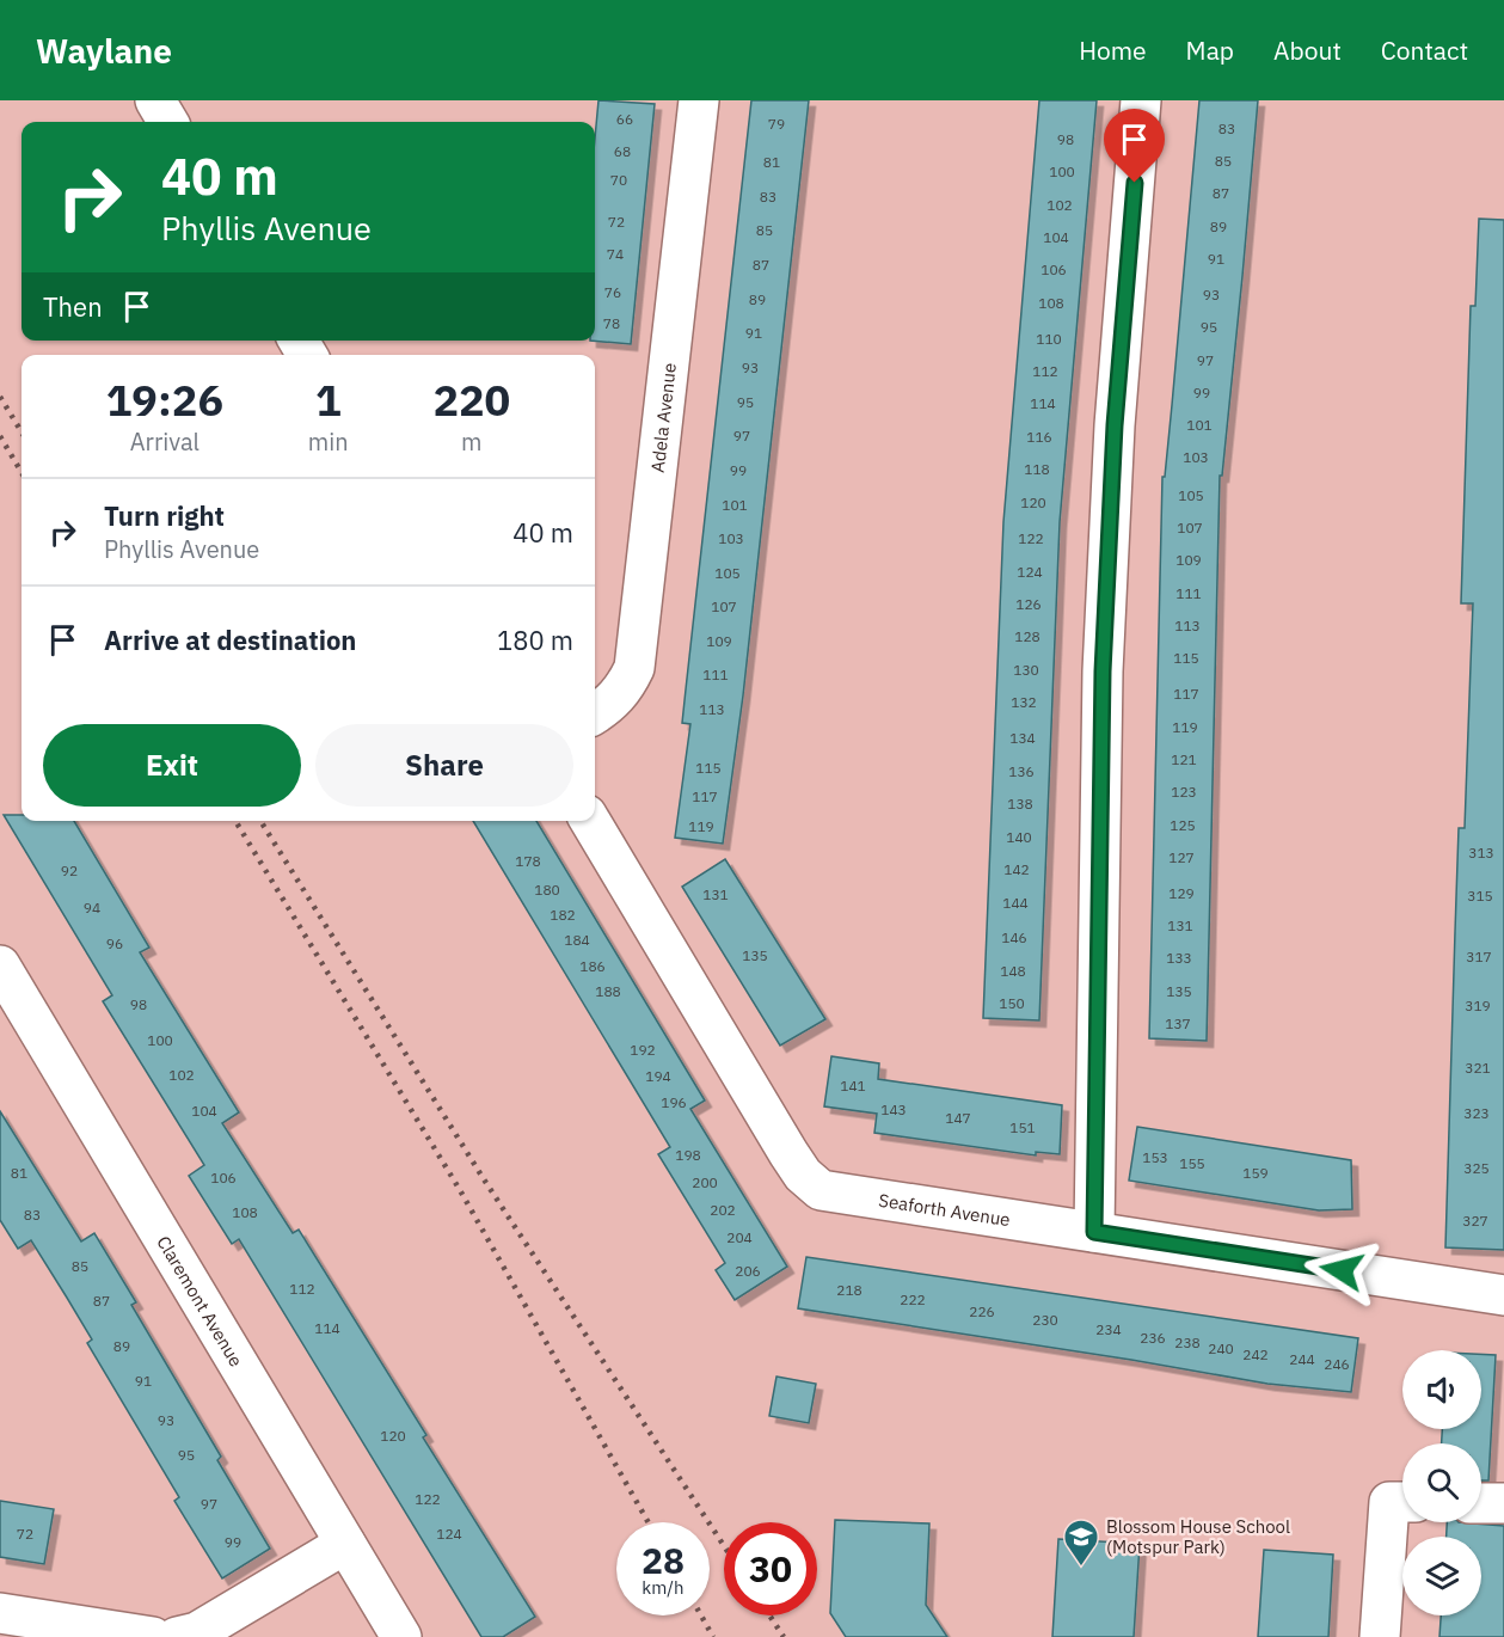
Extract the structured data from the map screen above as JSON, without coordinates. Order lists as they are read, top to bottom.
{
  "streets": {
    "street": ["Adela Avenue", "Seaforth Avenue", "Claremont Avenue"]
  },
  "places": {
    "school or university": ["Blossom House School (Motspur Park)"]
  },
  "house_numbers": [
    "66",
    "79",
    "83",
    "98",
    "68",
    "85",
    "81",
    "100",
    "70",
    "87",
    "83",
    "102",
    "72",
    "89",
    "85",
    "104",
    "74",
    "91",
    "87",
    "106",
    "76",
    "93",
    "89",
    "108",
    "78",
    "95",
    "91",
    "110",
    "97",
    "93",
    "112",
    "99",
    "95",
    "114",
    "101",
    "97",
    "116",
    "103",
    "118",
    "99",
    "105",
    "120",
    "101",
    "107",
    "103",
    "122",
    "109",
    "124",
    "105",
    "111",
    "126",
    "107",
    "113",
    "128",
    "109",
    "115",
    "130",
    "111",
    "117",
    "132",
    "113",
    "119",
    "134",
    "121",
    "115",
    "136",
    "123",
    "117",
    "138",
    "125",
    "119",
    "140",
    "313",
    "127",
    "178",
    "142",
    "92",
    "180",
    "129",
    "131",
    "315",
    "144",
    "94",
    "182",
    "131",
    "146",
    "184",
    "96",
    "135",
    "317",
    "133",
    "186",
    "148",
    "188",
    "135",
    "150",
    "98",
    "319",
    "137",
    "100",
    "192",
    "321",
    "102",
    "194",
    "141",
    "196",
    "143",
    "104",
    "323",
    "147",
    "151",
    "198",
    "153",
    "155",
    "325",
    "81",
    "159",
    "106",
    "200",
    "202",
    "108",
    "83",
    "327",
    "204",
    "85",
    "206",
    "112",
    "218",
    "222",
    "87",
    "226",
    "230",
    "114",
    "234",
    "236",
    "238",
    "89",
    "240",
    "242",
    "244",
    "246",
    "91",
    "93",
    "120",
    "95",
    "122",
    "97",
    "72",
    "124",
    "99"
  ],
  "page": {
    "header": "Waylane",
    "nav": [
      "Home",
      "Map",
      "About",
      "Contact"
    ],
    "turn": ["40 m", "Phyllis Avenue"],
    "then": "Then",
    "eta": [
      "19:26",
      "Arrival",
      "1",
      "min",
      "220",
      "m"
    ],
    "list": [
      {
        "name": "Turn right",
        "note": "Phyllis Avenue",
        "value": "40 m"
      },
      {
        "name": "Arrive at destination",
        "value": "180 m"
      }
    ],
    "buttons": ["Exit", "Share"],
    "speed": "28 km/h",
    "limit": "30"
  }
}
